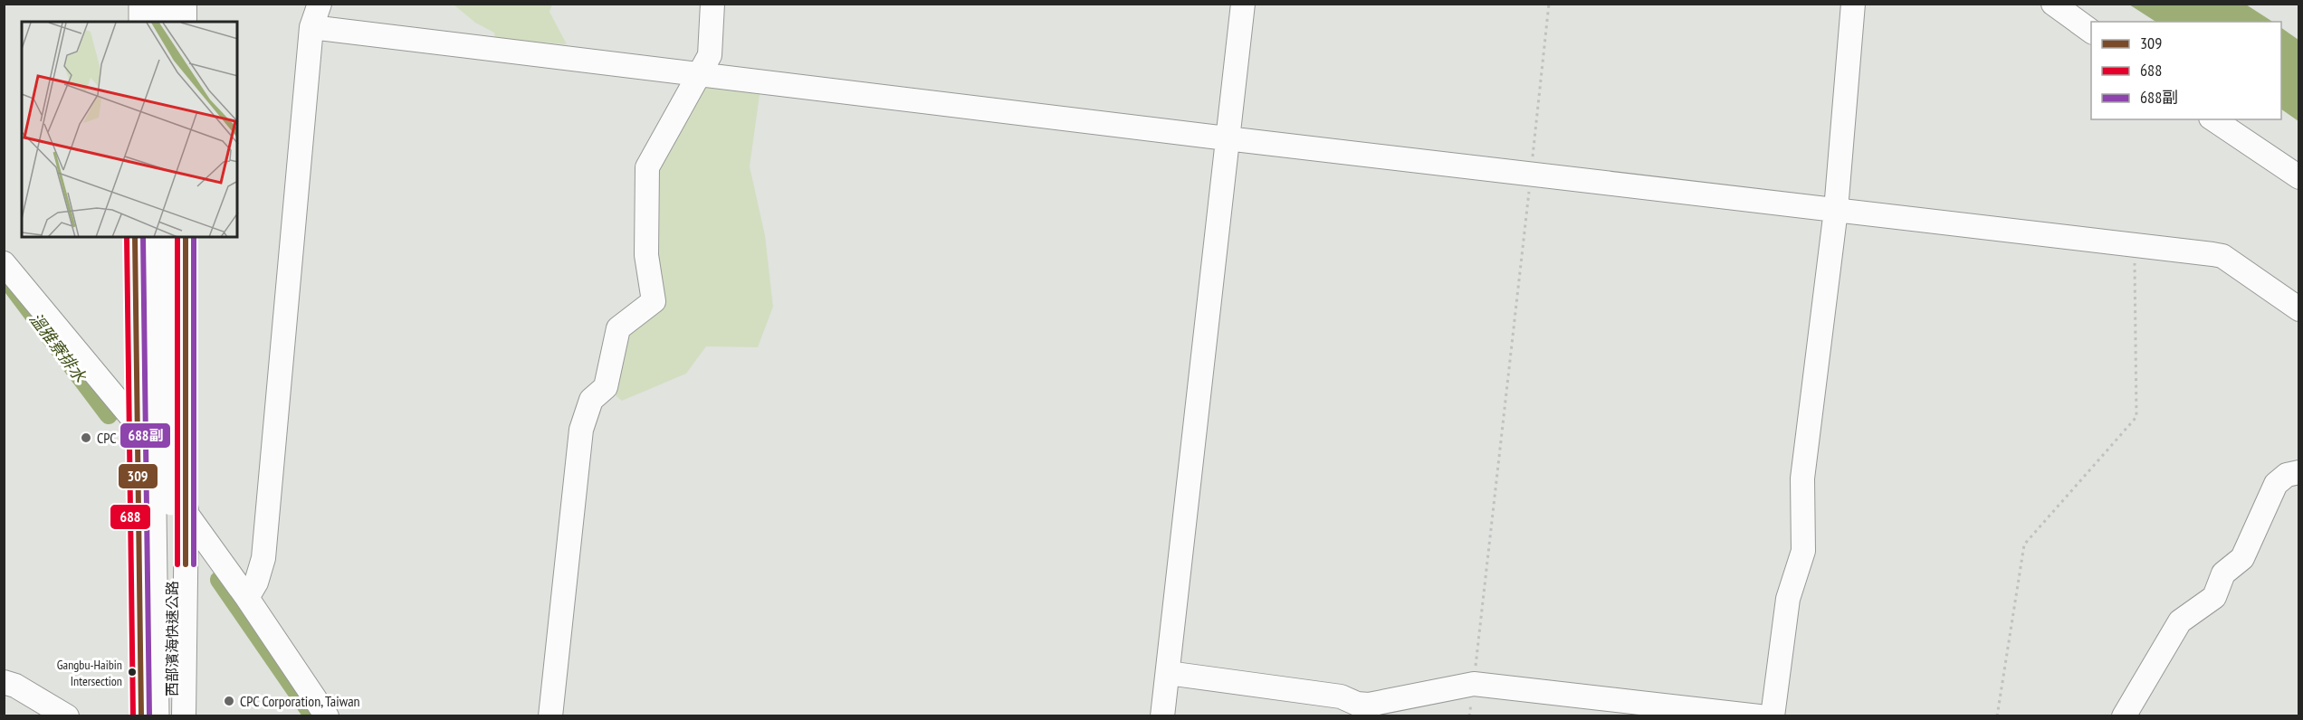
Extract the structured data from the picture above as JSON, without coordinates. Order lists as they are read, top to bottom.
{
  "streets": {
    "highway": ["西部濱海快速公路"]
  },
  "water": ["溫雅寮排水"],
  "places": ["CPC", "Gangbu-Haibin Intersection", "CPC Corporation, Taiwan"],
  "lines": ["transit line 309", "transit line 688", "transit line 688副"],
  "legend": ["309", "688", "688副"]
}
